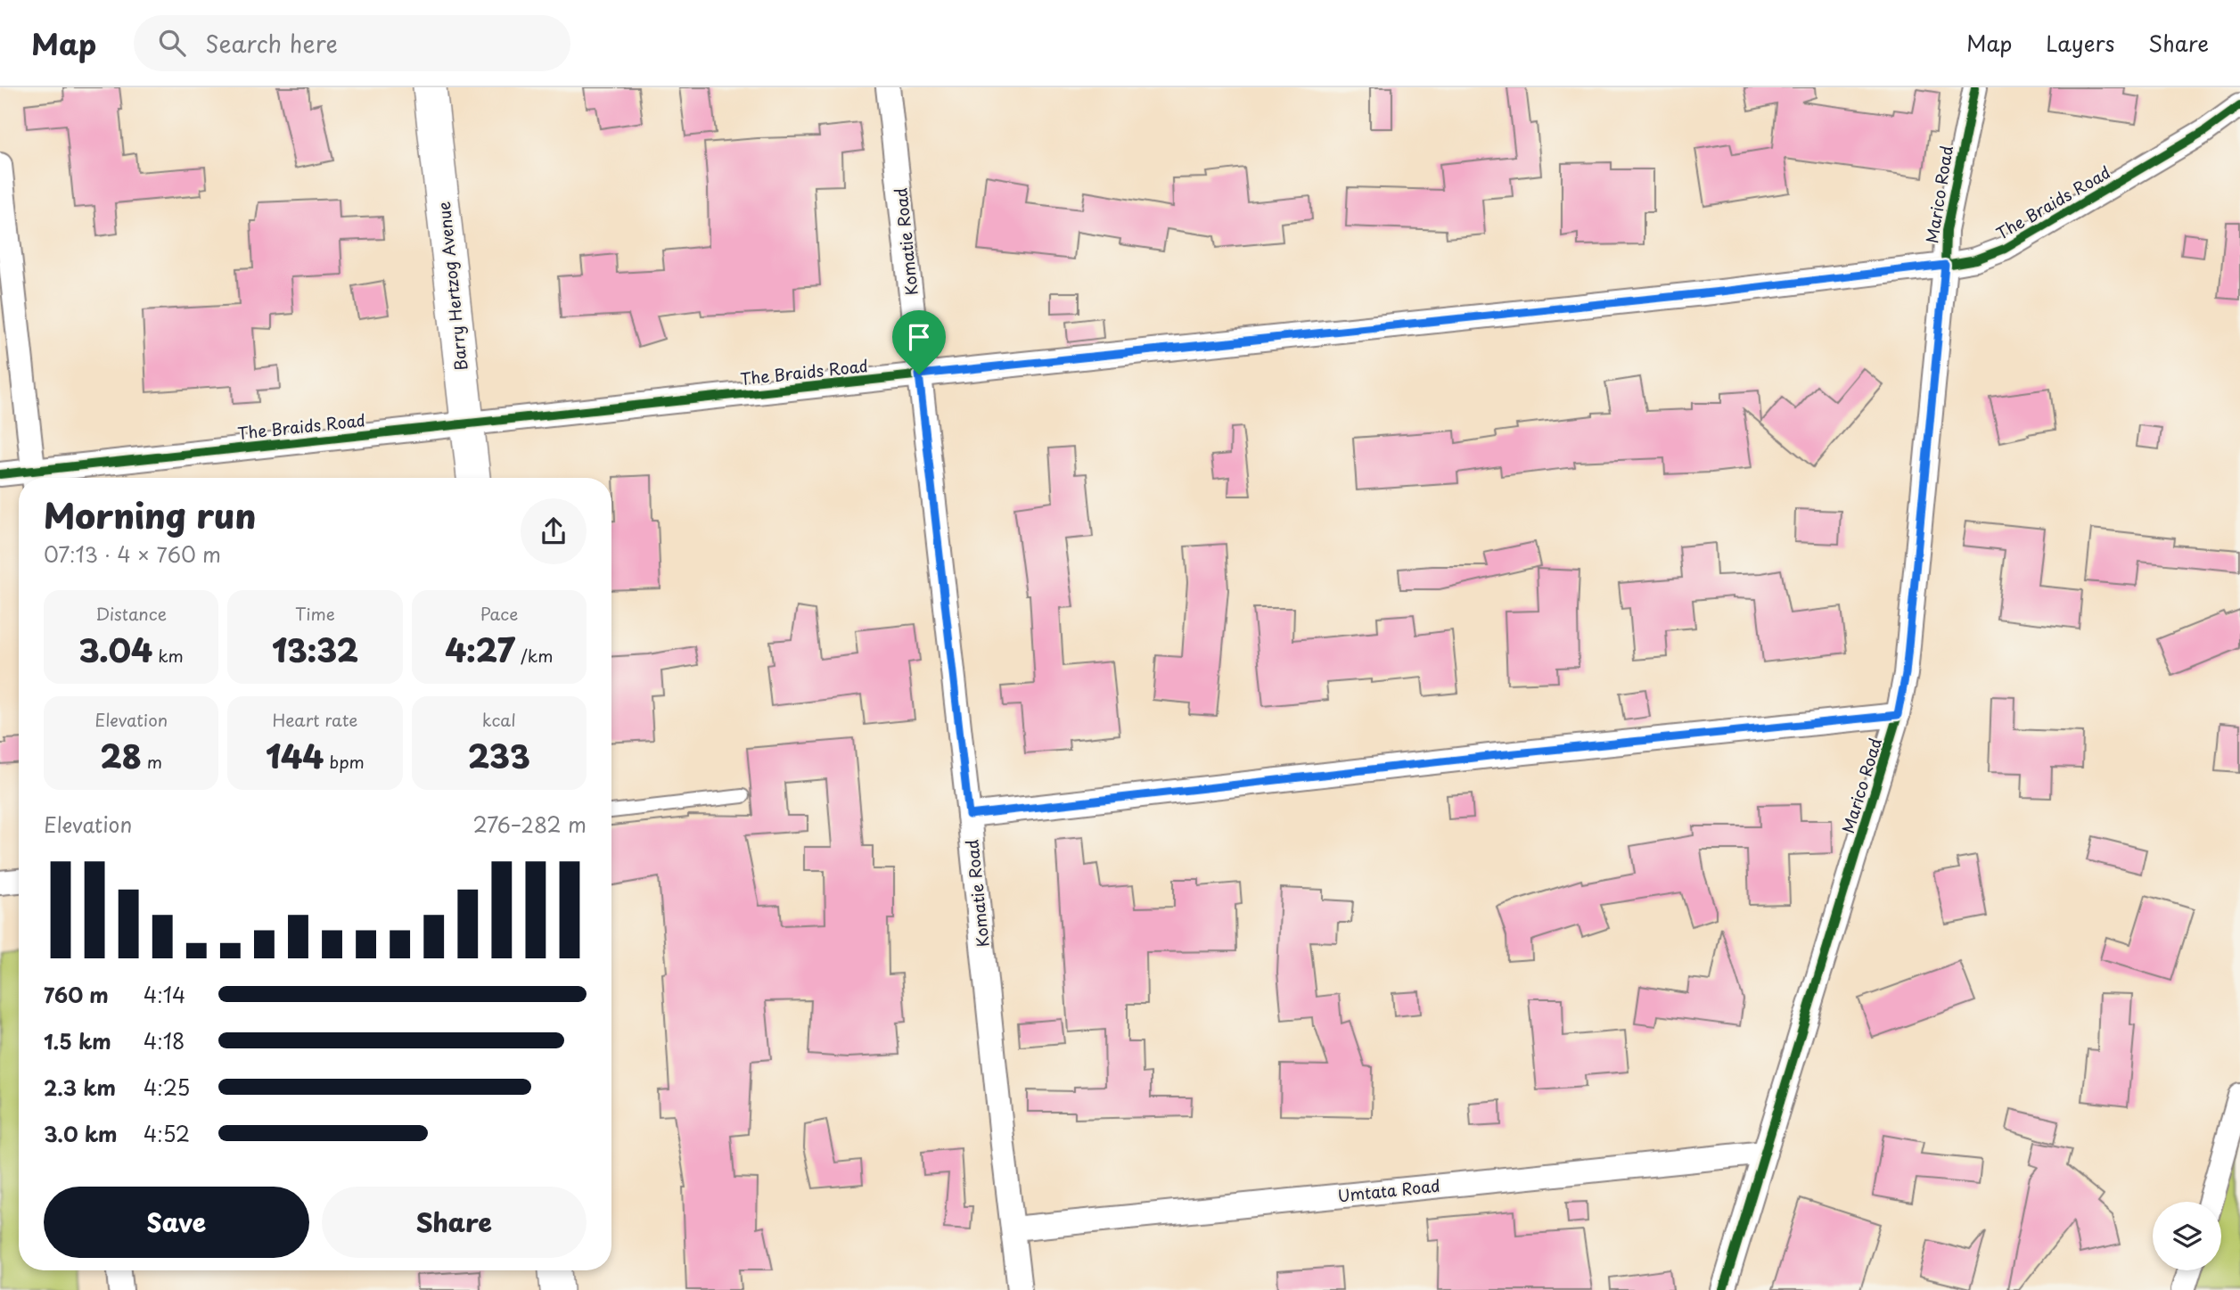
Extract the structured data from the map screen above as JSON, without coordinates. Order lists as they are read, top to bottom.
{
  "streets": {
    "main road": ["Barry Hertzog Avenue"],
    "street": [
      "Marico Road",
      "The Braids Road",
      "Komatie Road",
      "Umtata Road"
    ]
  },
  "crossings": [
    ["Marico Road", "The Braids Road"],
    ["Marico Road", "Umtata Road"],
    ["The Braids Road", "Komatie Road"],
    ["The Braids Road", "Barry Hertzog Avenue"],
    ["Komatie Road", "Umtata Road"]
  ],
  "page": {
    "header": "Map",
    "search": "Search here",
    "nav": ["Map", "Layers", "Share"],
    "heading": ["Morning run", "07:13 · 4 × 760 m"],
    "stats": [
      ["Distance", "3.04 km"],
      ["Time", "13:32"],
      ["Pace", "4:27 /km"],
      ["Elevation", "28 m"],
      ["Heart rate", "144 bpm"],
      ["kcal", "233"]
    ],
    "chart": ["Elevation", "276–282 m"],
    "list": [
      {
        "name": "760 m",
        "note": "4:14"
      },
      {
        "name": "1.5 km",
        "note": "4:18"
      },
      {
        "name": "2.3 km",
        "note": "4:25"
      },
      {
        "name": "3.0 km",
        "note": "4:52"
      }
    ],
    "buttons": ["Save", "Share"]
  }
}
